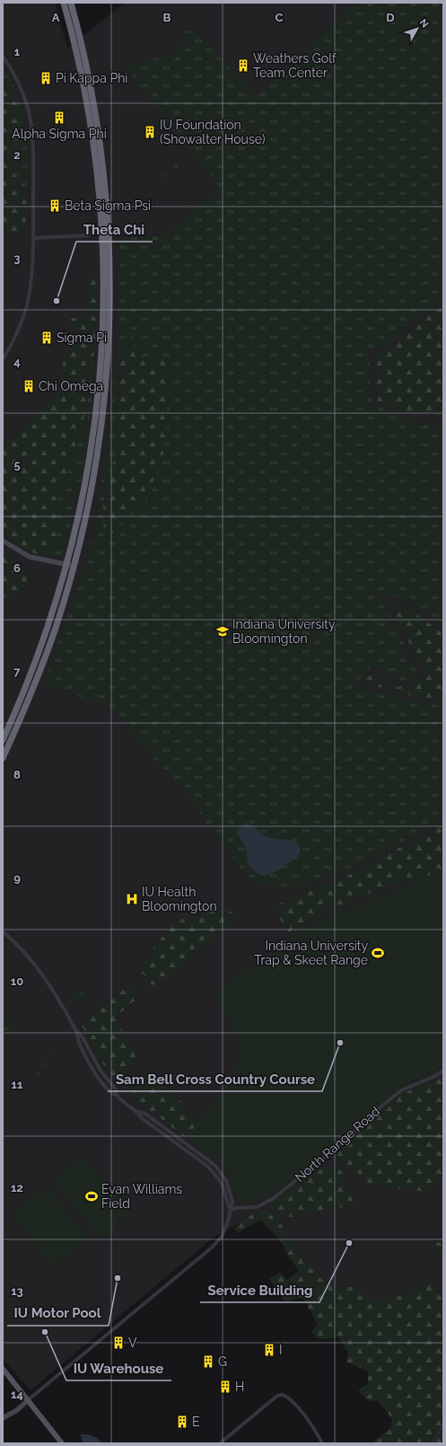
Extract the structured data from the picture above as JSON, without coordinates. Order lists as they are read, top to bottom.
{
  "streets": {
    "street": ["North Range Road"]
  },
  "places": {
    "building": [
      "Weathers Golf Team Center",
      "Pi Kappa Phi",
      "Alpha Sigma Phi",
      "IU Foundation (Showalter House)",
      "Beta Sigma Psi",
      "Sigma Pi",
      "Chi Omega",
      "V",
      "I",
      "G",
      "H",
      "E"
    ],
    "other": [
      "Theta Chi",
      "Sam Bell Cross Country Course",
      "Service Building",
      "IU Motor Pool",
      "IU Warehouse"
    ],
    "school or university": ["Indiana University Bloomington"],
    "hospital": ["IU Health Bloomington"],
    "sports": ["Indiana University Trap & Skeet Range", "Evan Williams Field"]
  },
  "north": "top right",
  "grid": {
    "columns": [
      "A",
      "B",
      "C",
      "D"
    ],
    "rows": [
      "1",
      "2",
      "3",
      "4",
      "5",
      "6",
      "7",
      "8",
      "9",
      "10",
      "11",
      "12",
      "13",
      "14"
    ]
  }
}
